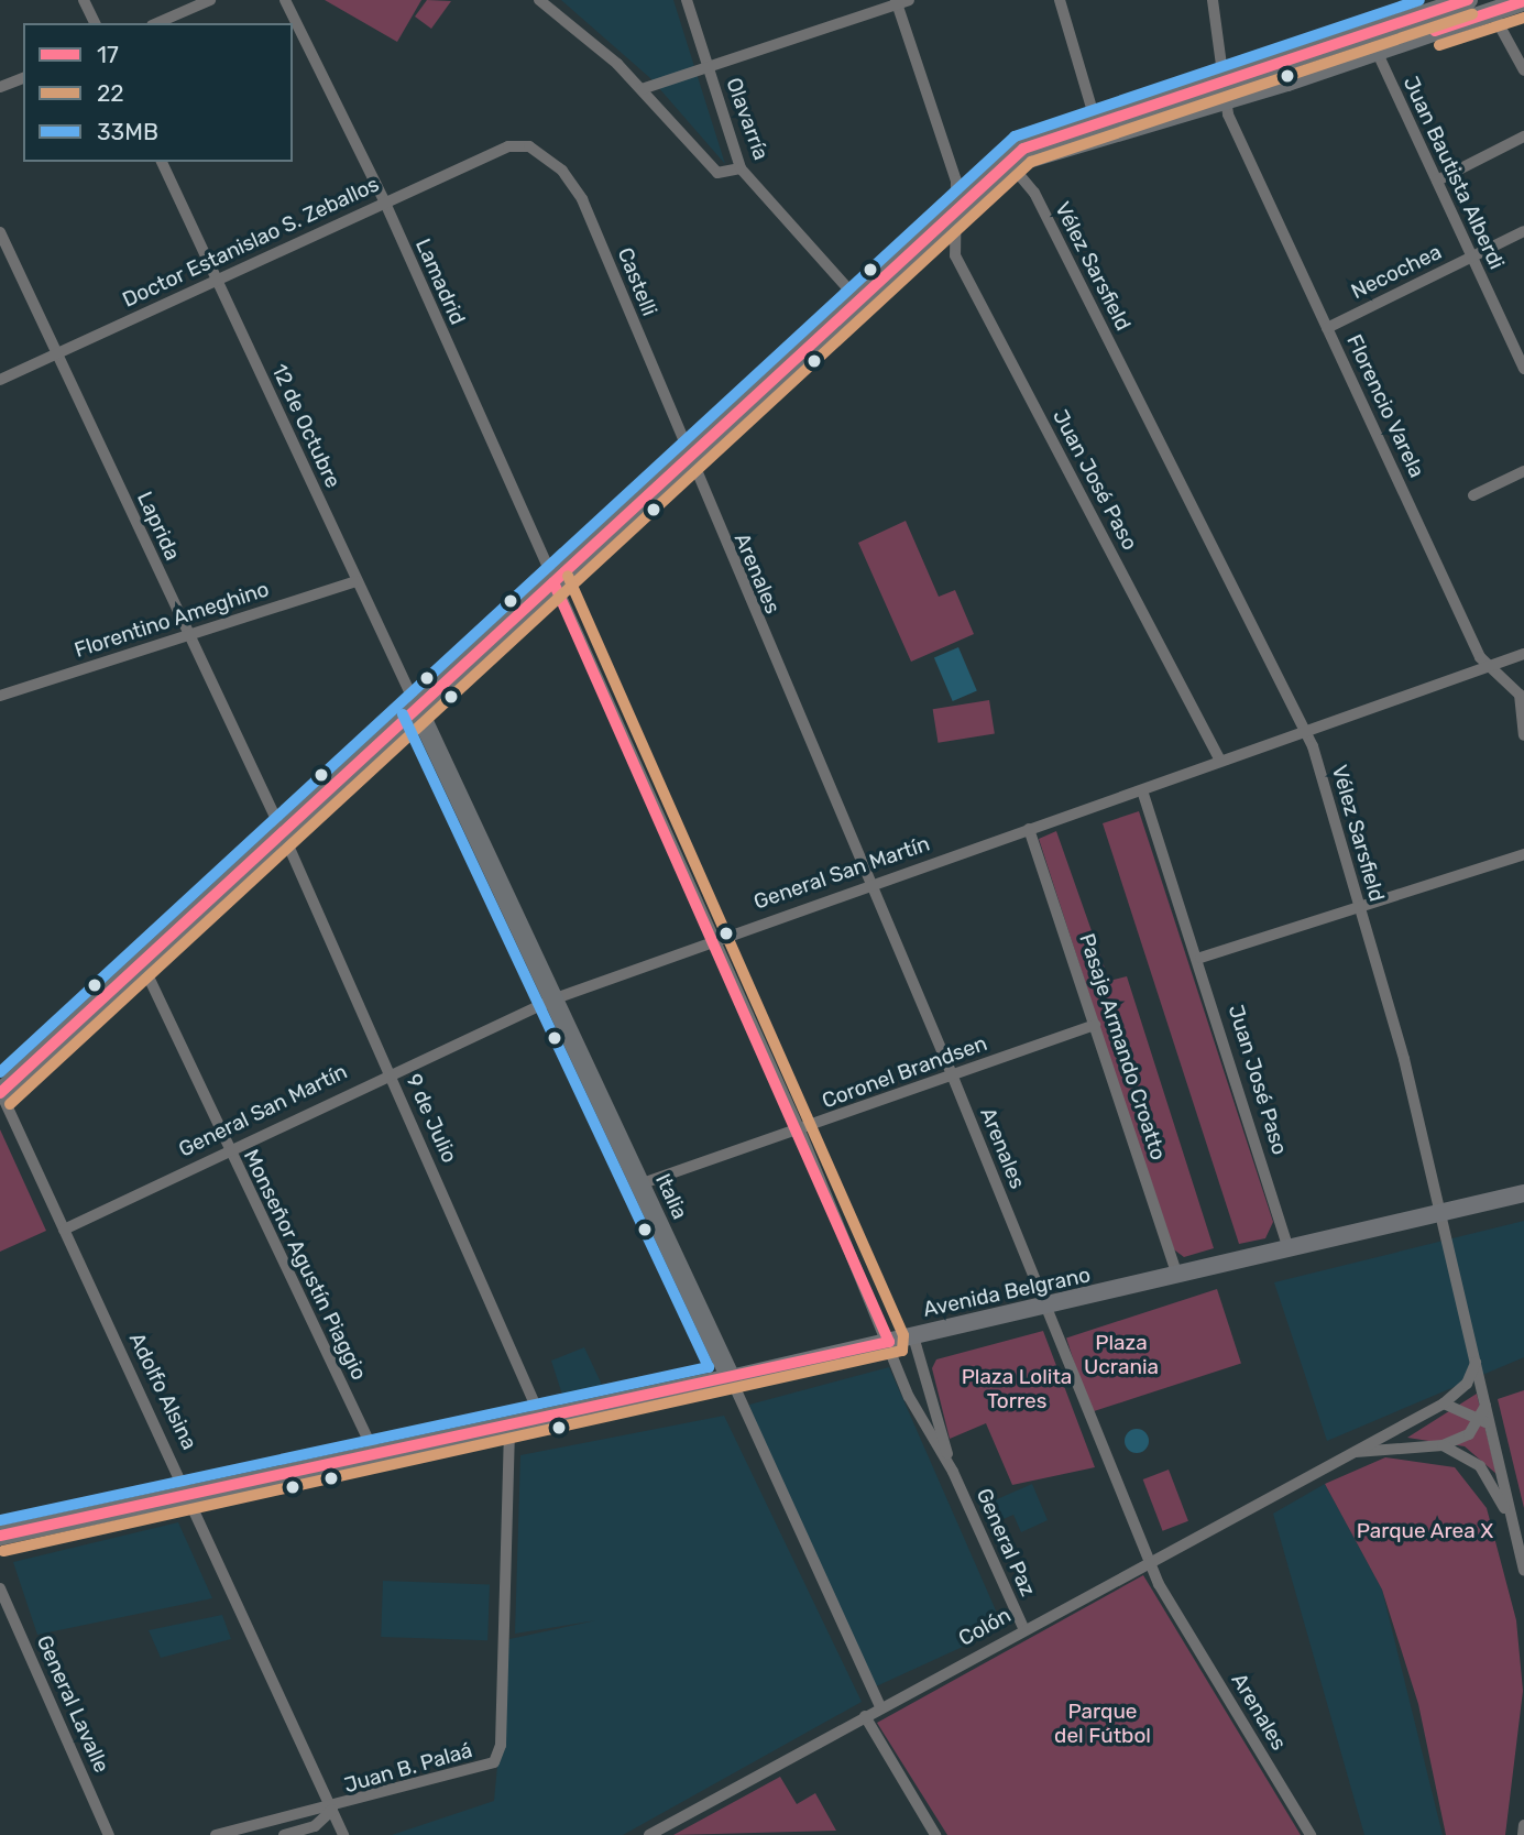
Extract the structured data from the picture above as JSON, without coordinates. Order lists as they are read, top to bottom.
{
  "streets": {
    "main road": ["Italia", "Avenida Belgrano"],
    "street": [
      "Olavarría",
      "Juan Bautista Alberdi",
      "Doctor Estanislao S. Zeballos",
      "Vélez Sarsfield",
      "Necochea",
      "Lamadrid",
      "Castelli",
      "Florencio Varela",
      "12 de Octubre",
      "Juan José Paso",
      "Laprida",
      "Arenales",
      "Florentino Ameghino",
      "General San Martín",
      "Pasaje Armando Croatto",
      "Coronel Brandsen",
      "9 de Julio",
      "Monseñor Agustín Piaggio",
      "Adolfo Alsina",
      "General Paz",
      "Colón",
      "General Lavalle",
      "Juan B. Palaá"
    ]
  },
  "crossings": [
    ["Juan Bautista Alberdi", "Necochea"],
    ["Doctor Estanislao S. Zeballos", "Lamadrid"],
    ["Doctor Estanislao S. Zeballos", "Castelli"],
    ["Doctor Estanislao S. Zeballos", "12 de Octubre"],
    ["Doctor Estanislao S. Zeballos", "Laprida"],
    ["Vélez Sarsfield", "General San Martín"],
    ["Vélez Sarsfield", "Avenida Belgrano"],
    ["Vélez Sarsfield", "Colón"],
    ["Necochea", "Florencio Varela"],
    ["Lamadrid", "General Paz"],
    ["Castelli", "Arenales"],
    ["Florencio Varela", "General San Martín"],
    ["12 de Octubre", "Florentino Ameghino"],
    ["12 de Octubre", "Italia"],
    ["Juan José Paso", "General San Martín"],
    ["Juan José Paso", "Avenida Belgrano"],
    ["Laprida", "Florentino Ameghino"],
    ["Laprida", "9 de Julio"],
    ["Arenales", "General San Martín"],
    ["Arenales", "Coronel Brandsen"],
    ["Arenales", "Avenida Belgrano"],
    ["Arenales", "Colón"],
    ["General San Martín", "Pasaje Armando Croatto"],
    ["General San Martín", "9 de Julio"],
    ["General San Martín", "Italia"],
    ["General San Martín", "Monseñor Agustín Piaggio"],
    ["General San Martín", "Adolfo Alsina"],
    ["General San Martín", "General Paz"],
    ["Pasaje Armando Croatto", "Coronel Brandsen"],
    ["Pasaje Armando Croatto", "Avenida Belgrano"],
    ["Coronel Brandsen", "Italia"],
    ["Coronel Brandsen", "General Paz"],
    ["9 de Julio", "Avenida Belgrano"],
    ["Italia", "Avenida Belgrano"],
    ["Italia", "Colón"],
    ["Monseñor Agustín Piaggio", "Avenida Belgrano"],
    ["Avenida Belgrano", "Adolfo Alsina"],
    ["Avenida Belgrano", "General Paz"],
    ["Avenida Belgrano", "Juan B. Palaá"],
    ["Adolfo Alsina", "Juan B. Palaá"],
    ["General Paz", "Colón"]
  ],
  "parks": [
    "Plaza Ucrania",
    "Plaza Lolita Torres",
    "Parque Area X",
    "Parque del Fútbol"
  ],
  "lines": ["transit line 17", "transit line 33MB", "transit line 22"],
  "legend": ["17", "22", "33MB"]
}
